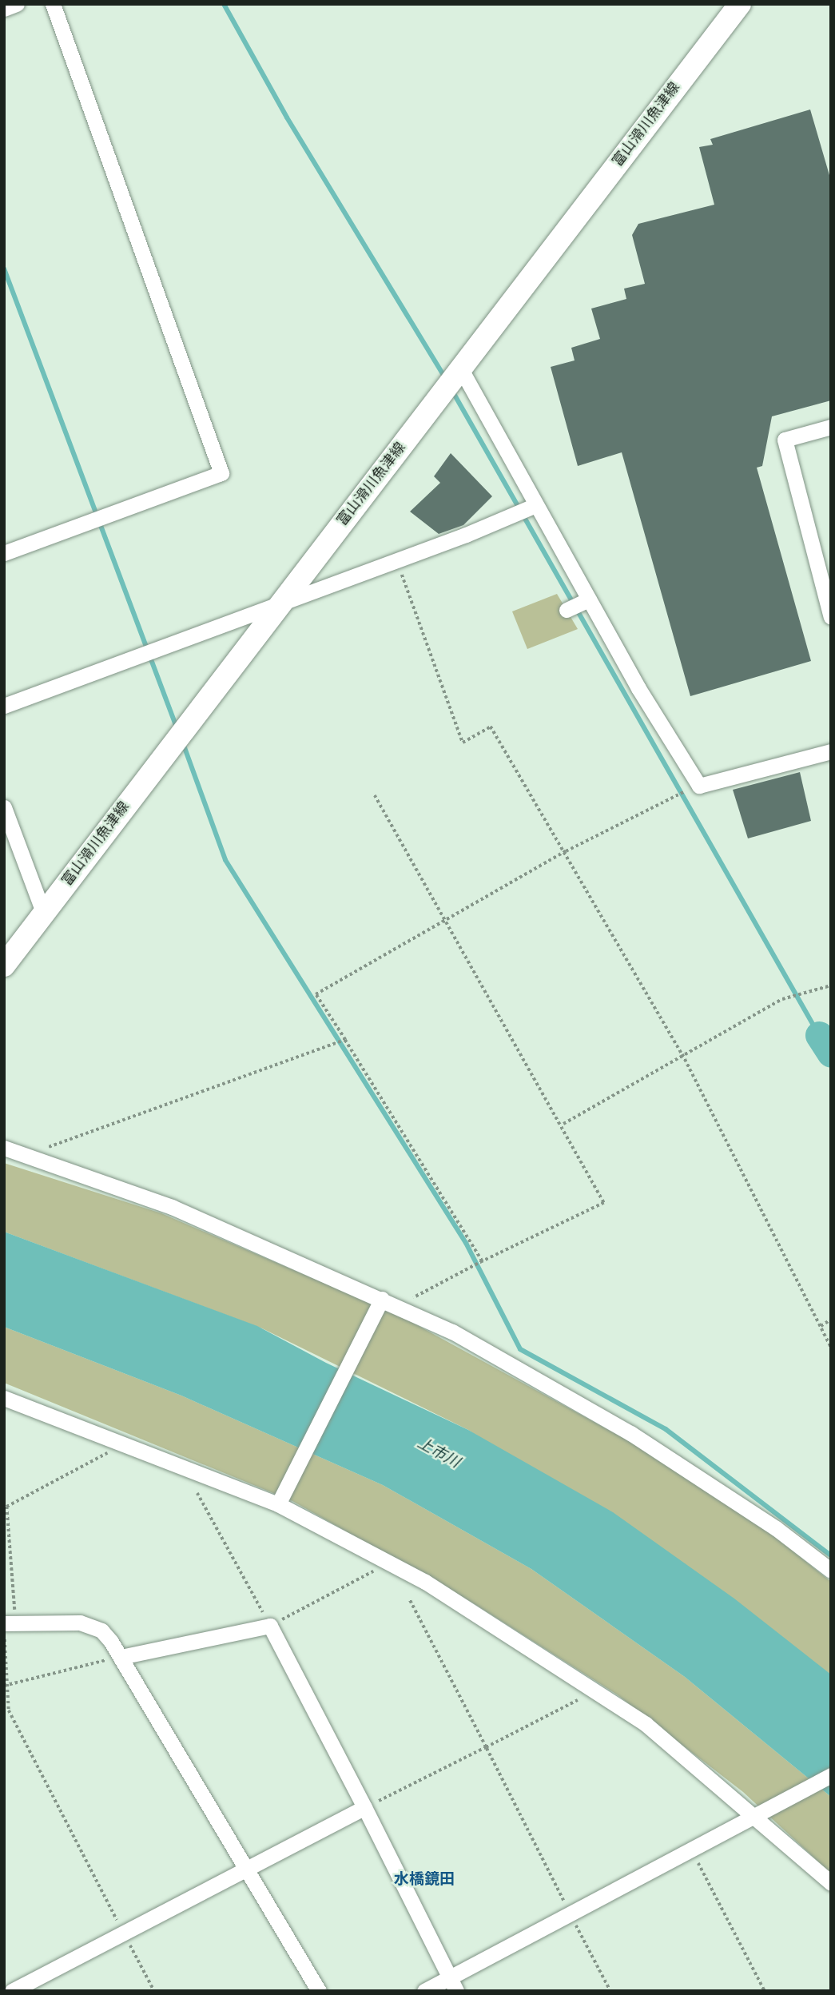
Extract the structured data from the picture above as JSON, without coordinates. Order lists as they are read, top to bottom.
{
  "streets": {
    "main road": ["富山滑川魚津線"]
  },
  "districts": ["水橋鏡田"],
  "water": ["上市川"]
}
